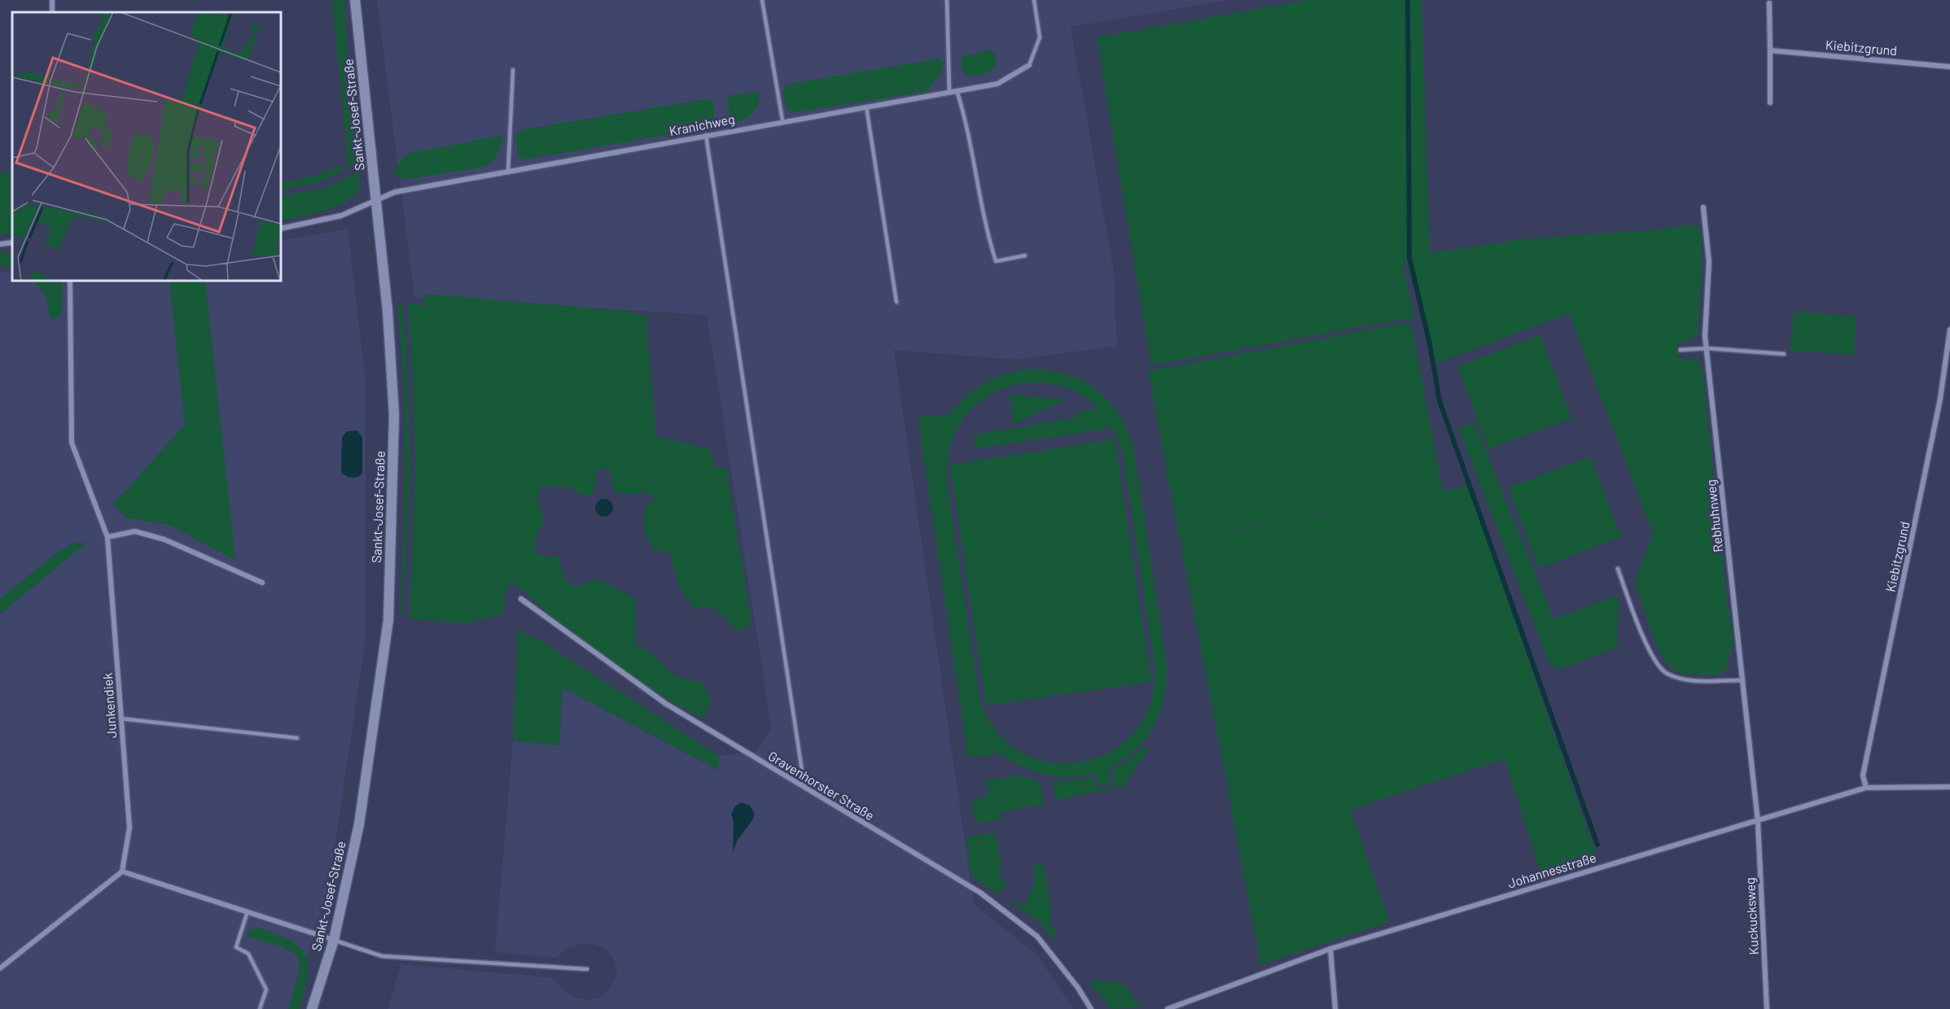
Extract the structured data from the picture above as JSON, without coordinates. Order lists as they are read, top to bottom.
{
  "streets": {
    "street": [
      "Kiebitzgrund",
      "Sankt-Josef-Straße",
      "Kranichweg",
      "Rebhuhnweg",
      "Junkendiek",
      "Gravenhorster Straße",
      "Johannesstraße",
      "Kuckucksweg"
    ]
  },
  "crossings": [
    ["Kiebitzgrund", "Johannesstraße"],
    ["Sankt-Josef-Straße", "Kranichweg"],
    ["Rebhuhnweg", "Johannesstraße"],
    ["Rebhuhnweg", "Kuckucksweg"],
    ["Johannesstraße", "Kuckucksweg"]
  ]
}
